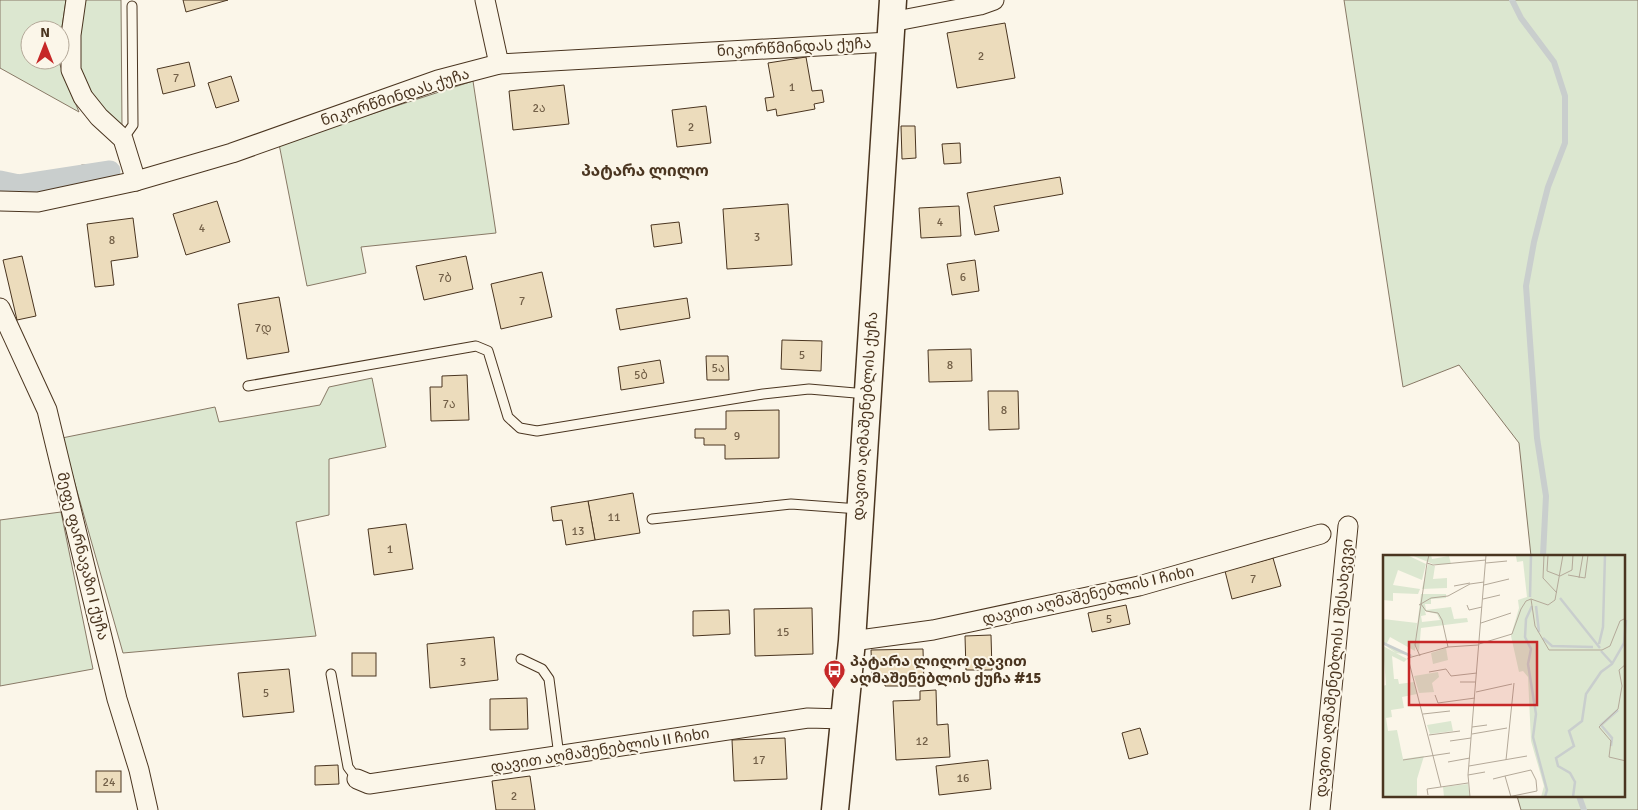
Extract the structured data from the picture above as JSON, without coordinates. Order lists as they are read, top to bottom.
{
  "streets": {
    "street": [
      "ნიკორწმინდას ქუჩა",
      "დავით აღმაშენებლის ქუჩა",
      "მეფე ფარნავაზი I ქუჩა",
      "დავით აღმაშენებლის I ჩიხი",
      "დავით აღმაშენებლის I შესახვევი",
      "დავით აღმაშენებლის II ჩიხი"
    ]
  },
  "crossings": [
    ["ნიკორწმინდას ქუჩა", "დავით აღმაშენებლის ქუჩა"],
    ["დავით აღმაშენებლის ქუჩა", "დავით აღმაშენებლის I ჩიხი"],
    ["დავით აღმაშენებლის ქუჩა", "დავით აღმაშენებლის II ჩიხი"]
  ],
  "districts": ["პატარა ლილო"],
  "places": {
    "bus stop": ["პატარა ლილო დავით აღმაშენებლის ქუჩა #15"]
  },
  "house_numbers": [
    "2",
    "7",
    "1",
    "2ა",
    "2",
    "4",
    "4",
    "3",
    "8",
    "6",
    "7ბ",
    "7",
    "7დ",
    "5",
    "8",
    "5ა",
    "5ბ",
    "7ა",
    "8",
    "9",
    "11",
    "13",
    "1",
    "7",
    "5",
    "15",
    "3",
    "5",
    "12",
    "17",
    "16",
    "24",
    "2"
  ],
  "north": "top"
}
